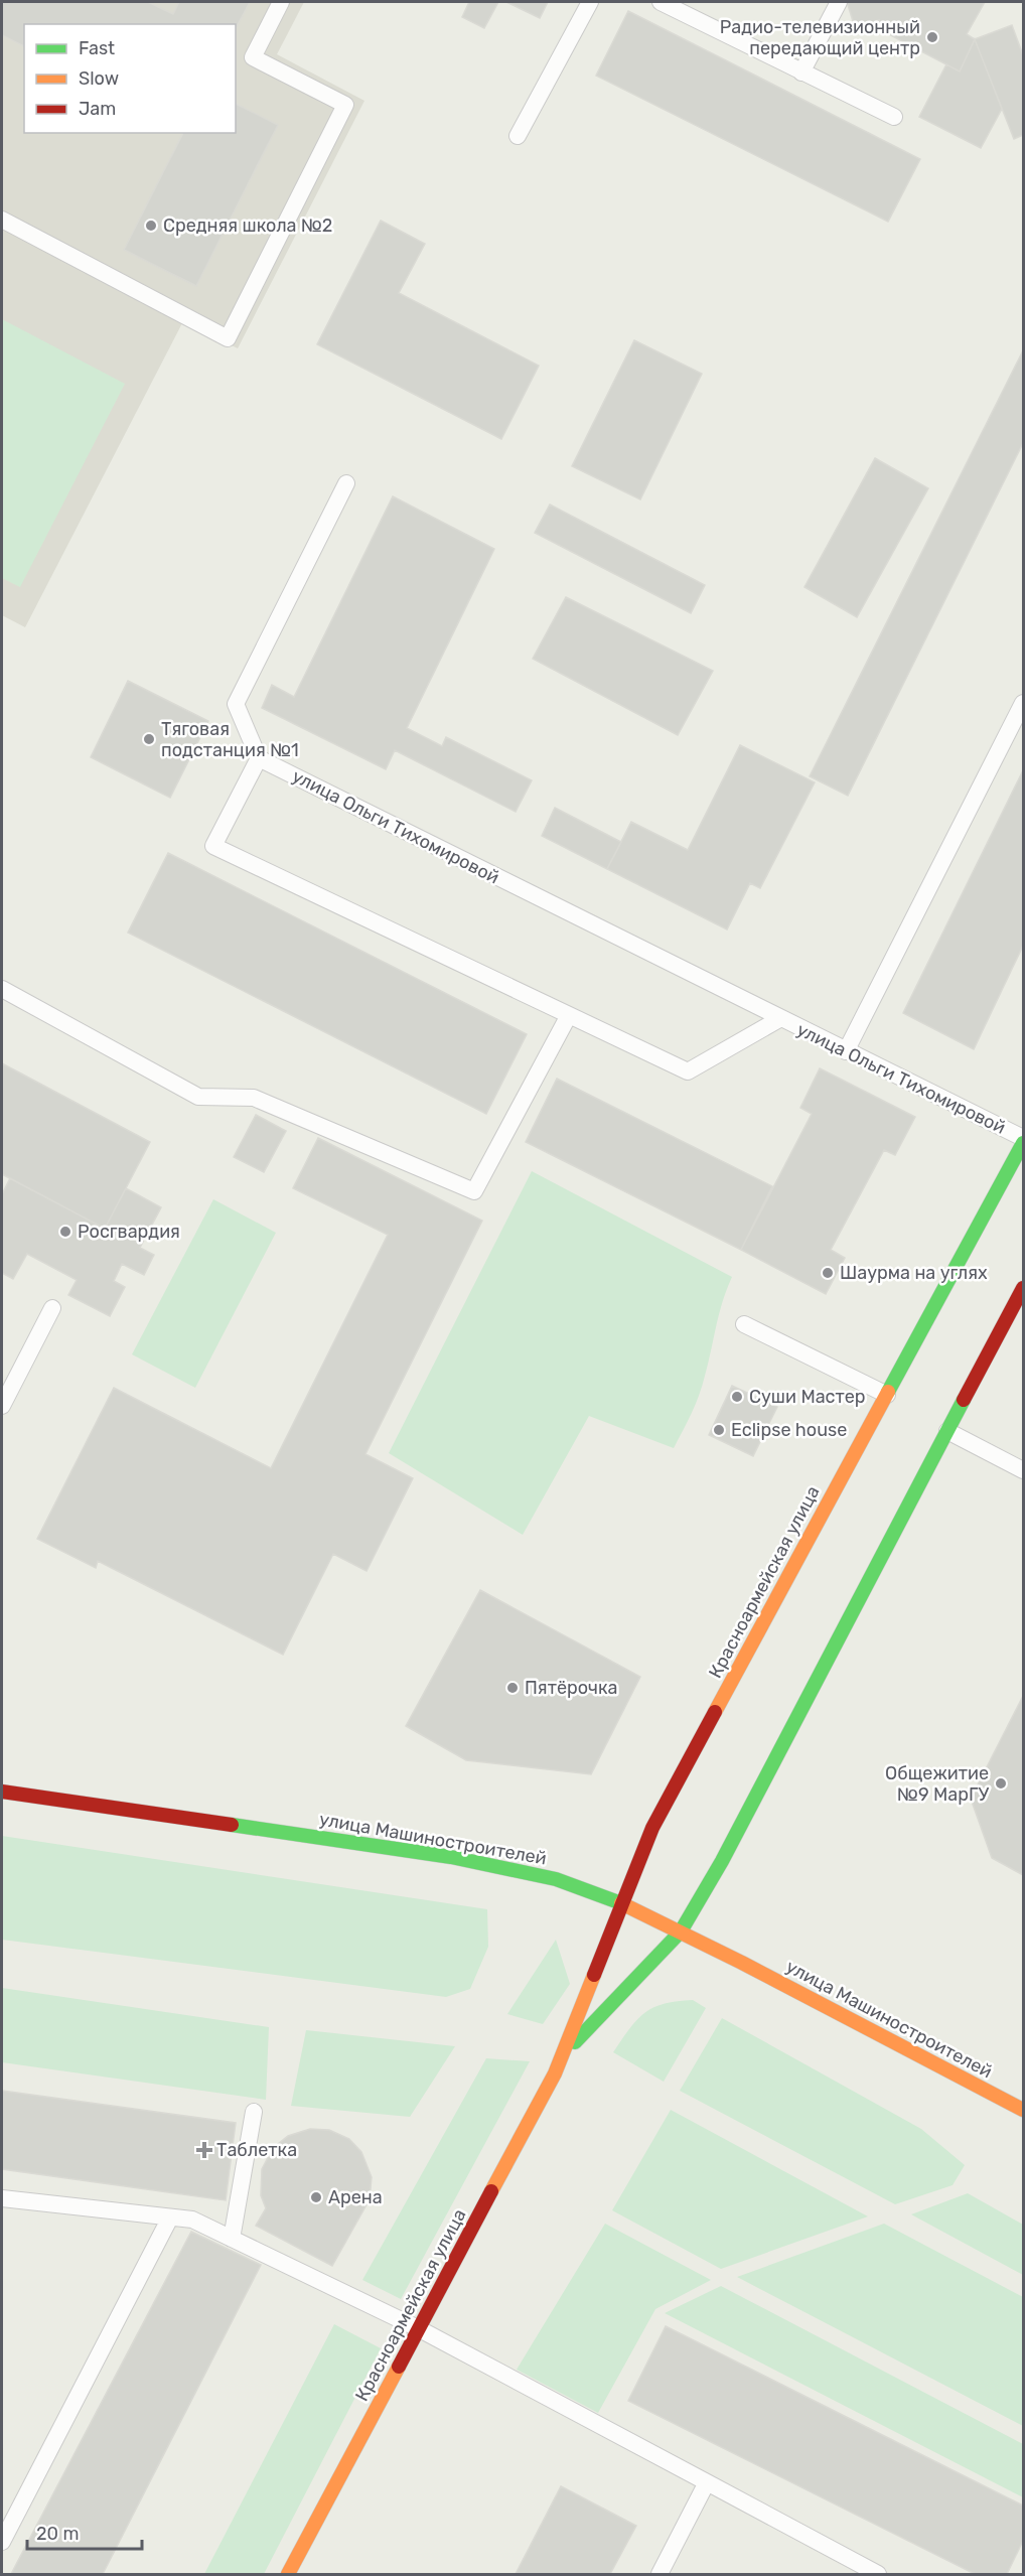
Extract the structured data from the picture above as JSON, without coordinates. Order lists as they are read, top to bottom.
{
  "streets": {
    "main road": ["Красноармейская улица", "улица Машиностроителей"],
    "lane": ["улица Ольги Тихомировой"]
  },
  "crossings": [
    ["Красноармейская улица", "улица Машиностроителей"]
  ],
  "places": {
    "other": [
      "Радио-телевизионный передающий центр",
      "Средняя школа №2",
      "Тяговая подстанция №1",
      "Росгвардия",
      "Шаурма на углях",
      "Суши Мастер",
      "Eclipse house",
      "Пятёрочка",
      "Общежитие №9 МарГУ",
      "Арена"
    ],
    "health": ["Таблетка"]
  },
  "legend": ["Fast", "Slow", "Jam"],
  "scale_bar": "20 m"
}
